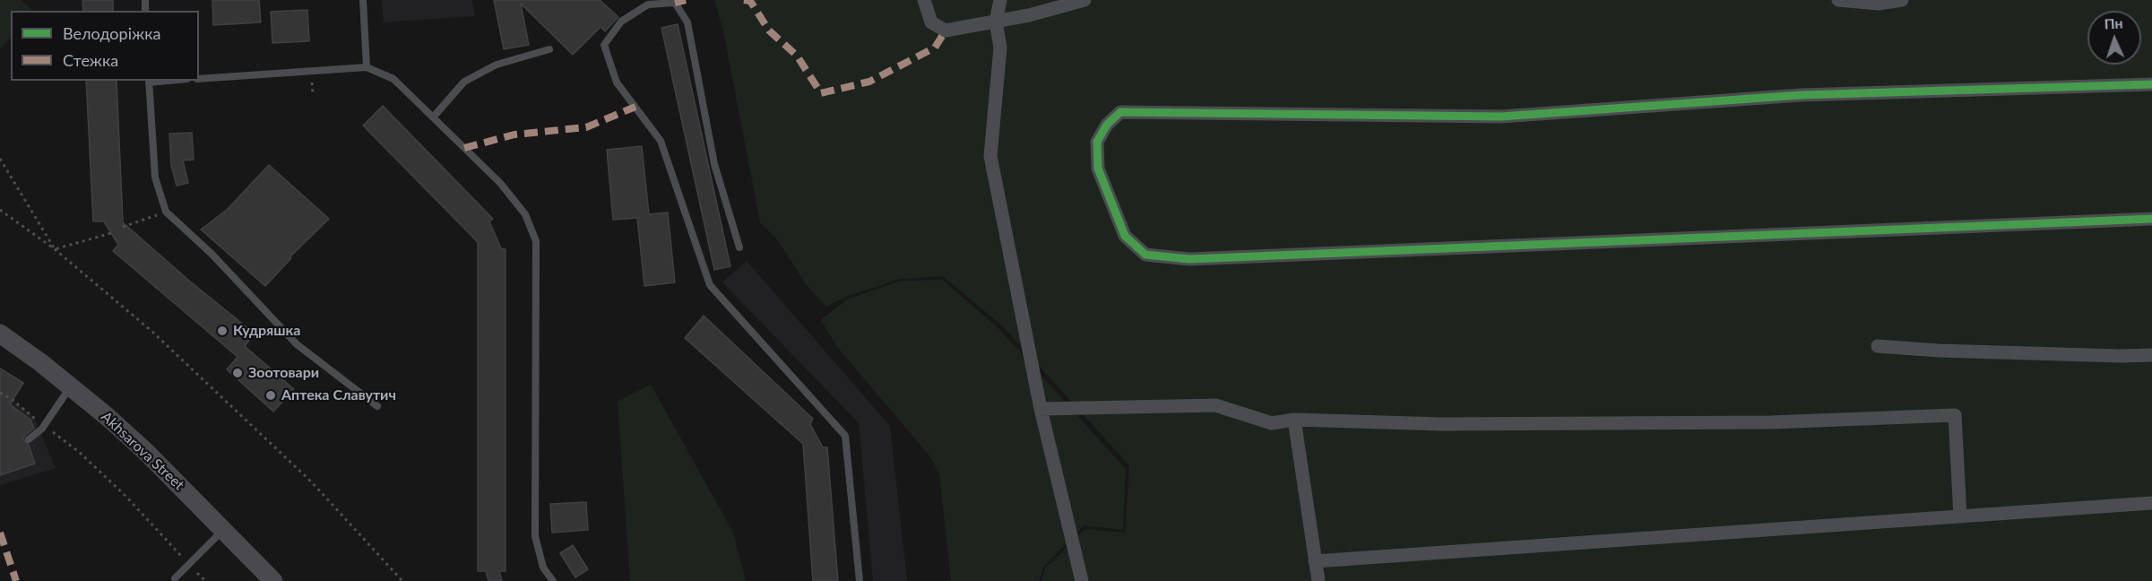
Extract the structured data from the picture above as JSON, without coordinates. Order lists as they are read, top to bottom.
{
  "streets": {
    "main road": ["Akhsarova Street"]
  },
  "places": ["Кудряшка", "Зоотовари", "Аптека Славутич"],
  "legend": ["Велодоріжка", "Стежка"],
  "north": "top"
}
